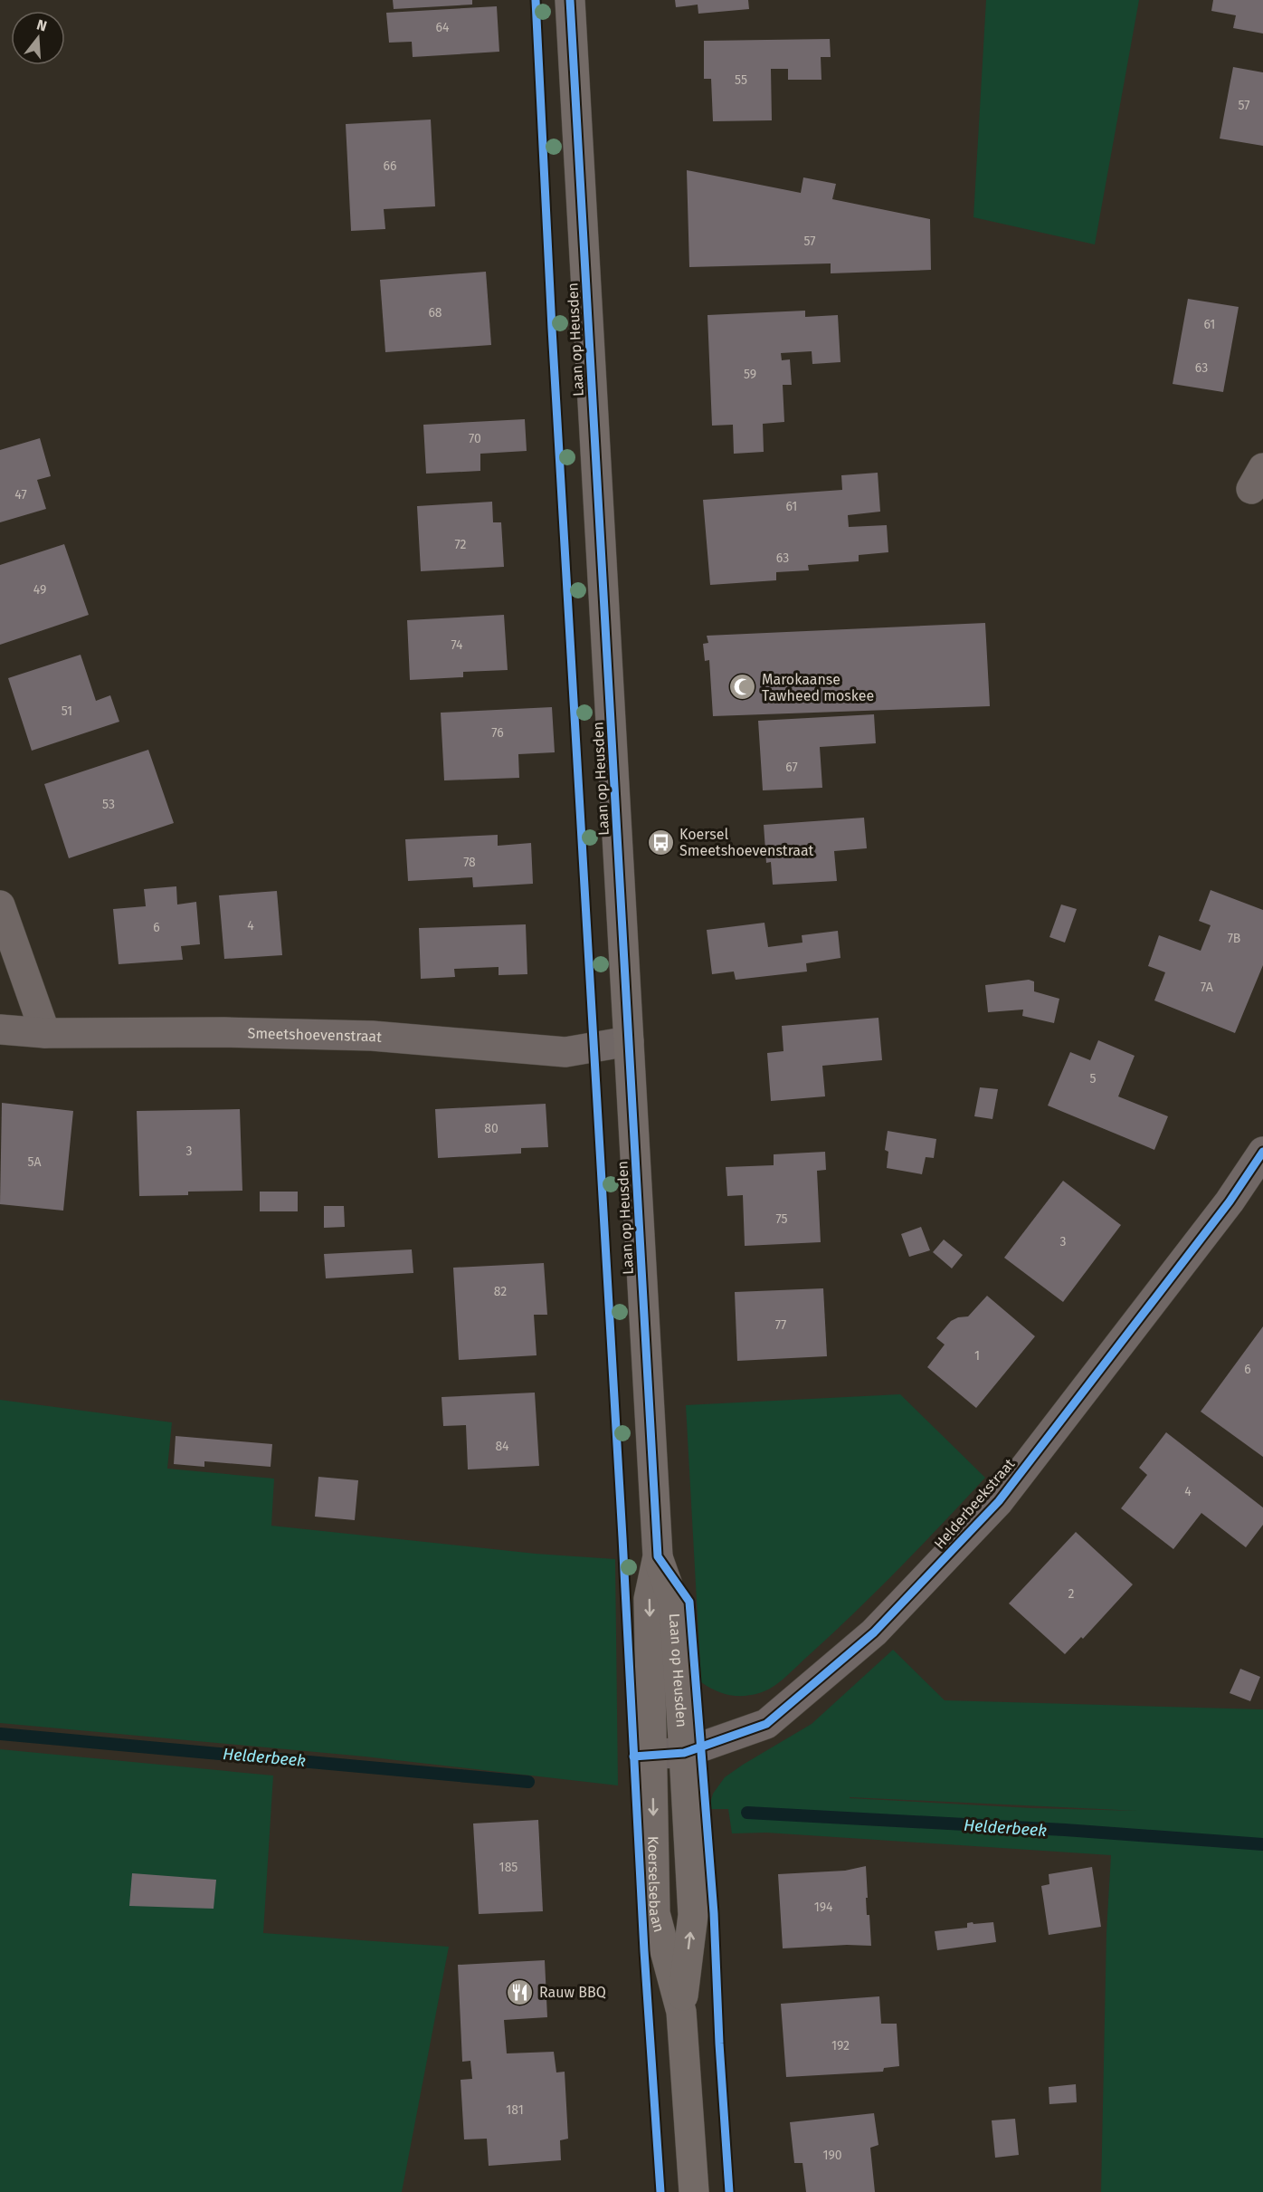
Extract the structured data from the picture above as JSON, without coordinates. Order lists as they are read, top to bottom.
{
  "streets": {
    "street": [
      "Laan op Heusden",
      "Smeetshoevenstraat",
      "Helderbeekstraat",
      "Koerselsebaan"
    ]
  },
  "crossings": [
    ["Laan op Heusden", "Smeetshoevenstraat"],
    ["Laan op Heusden", "Helderbeekstraat"],
    ["Laan op Heusden", "Koerselsebaan"],
    ["Helderbeekstraat", "Koerselsebaan"]
  ],
  "water": ["Helderbeek"],
  "places": {
    "mosque": ["Marokaanse Tawheed moskee"],
    "bus stop": ["Koersel Smeetshoevenstraat"],
    "restaurant": ["Rauw BBQ"]
  },
  "house_numbers": [
    "64",
    "55",
    "57",
    "66",
    "57",
    "68",
    "61",
    "63",
    "59",
    "70",
    "47",
    "61",
    "72",
    "63",
    "49",
    "74",
    "51",
    "76",
    "67",
    "53",
    "78",
    "4",
    "6",
    "7B",
    "7A",
    "5",
    "80",
    "3",
    "5A",
    "75",
    "3",
    "82",
    "77",
    "1",
    "6",
    "84",
    "4",
    "2",
    "185",
    "194",
    "192",
    "181",
    "190"
  ],
  "north": "top"
}
